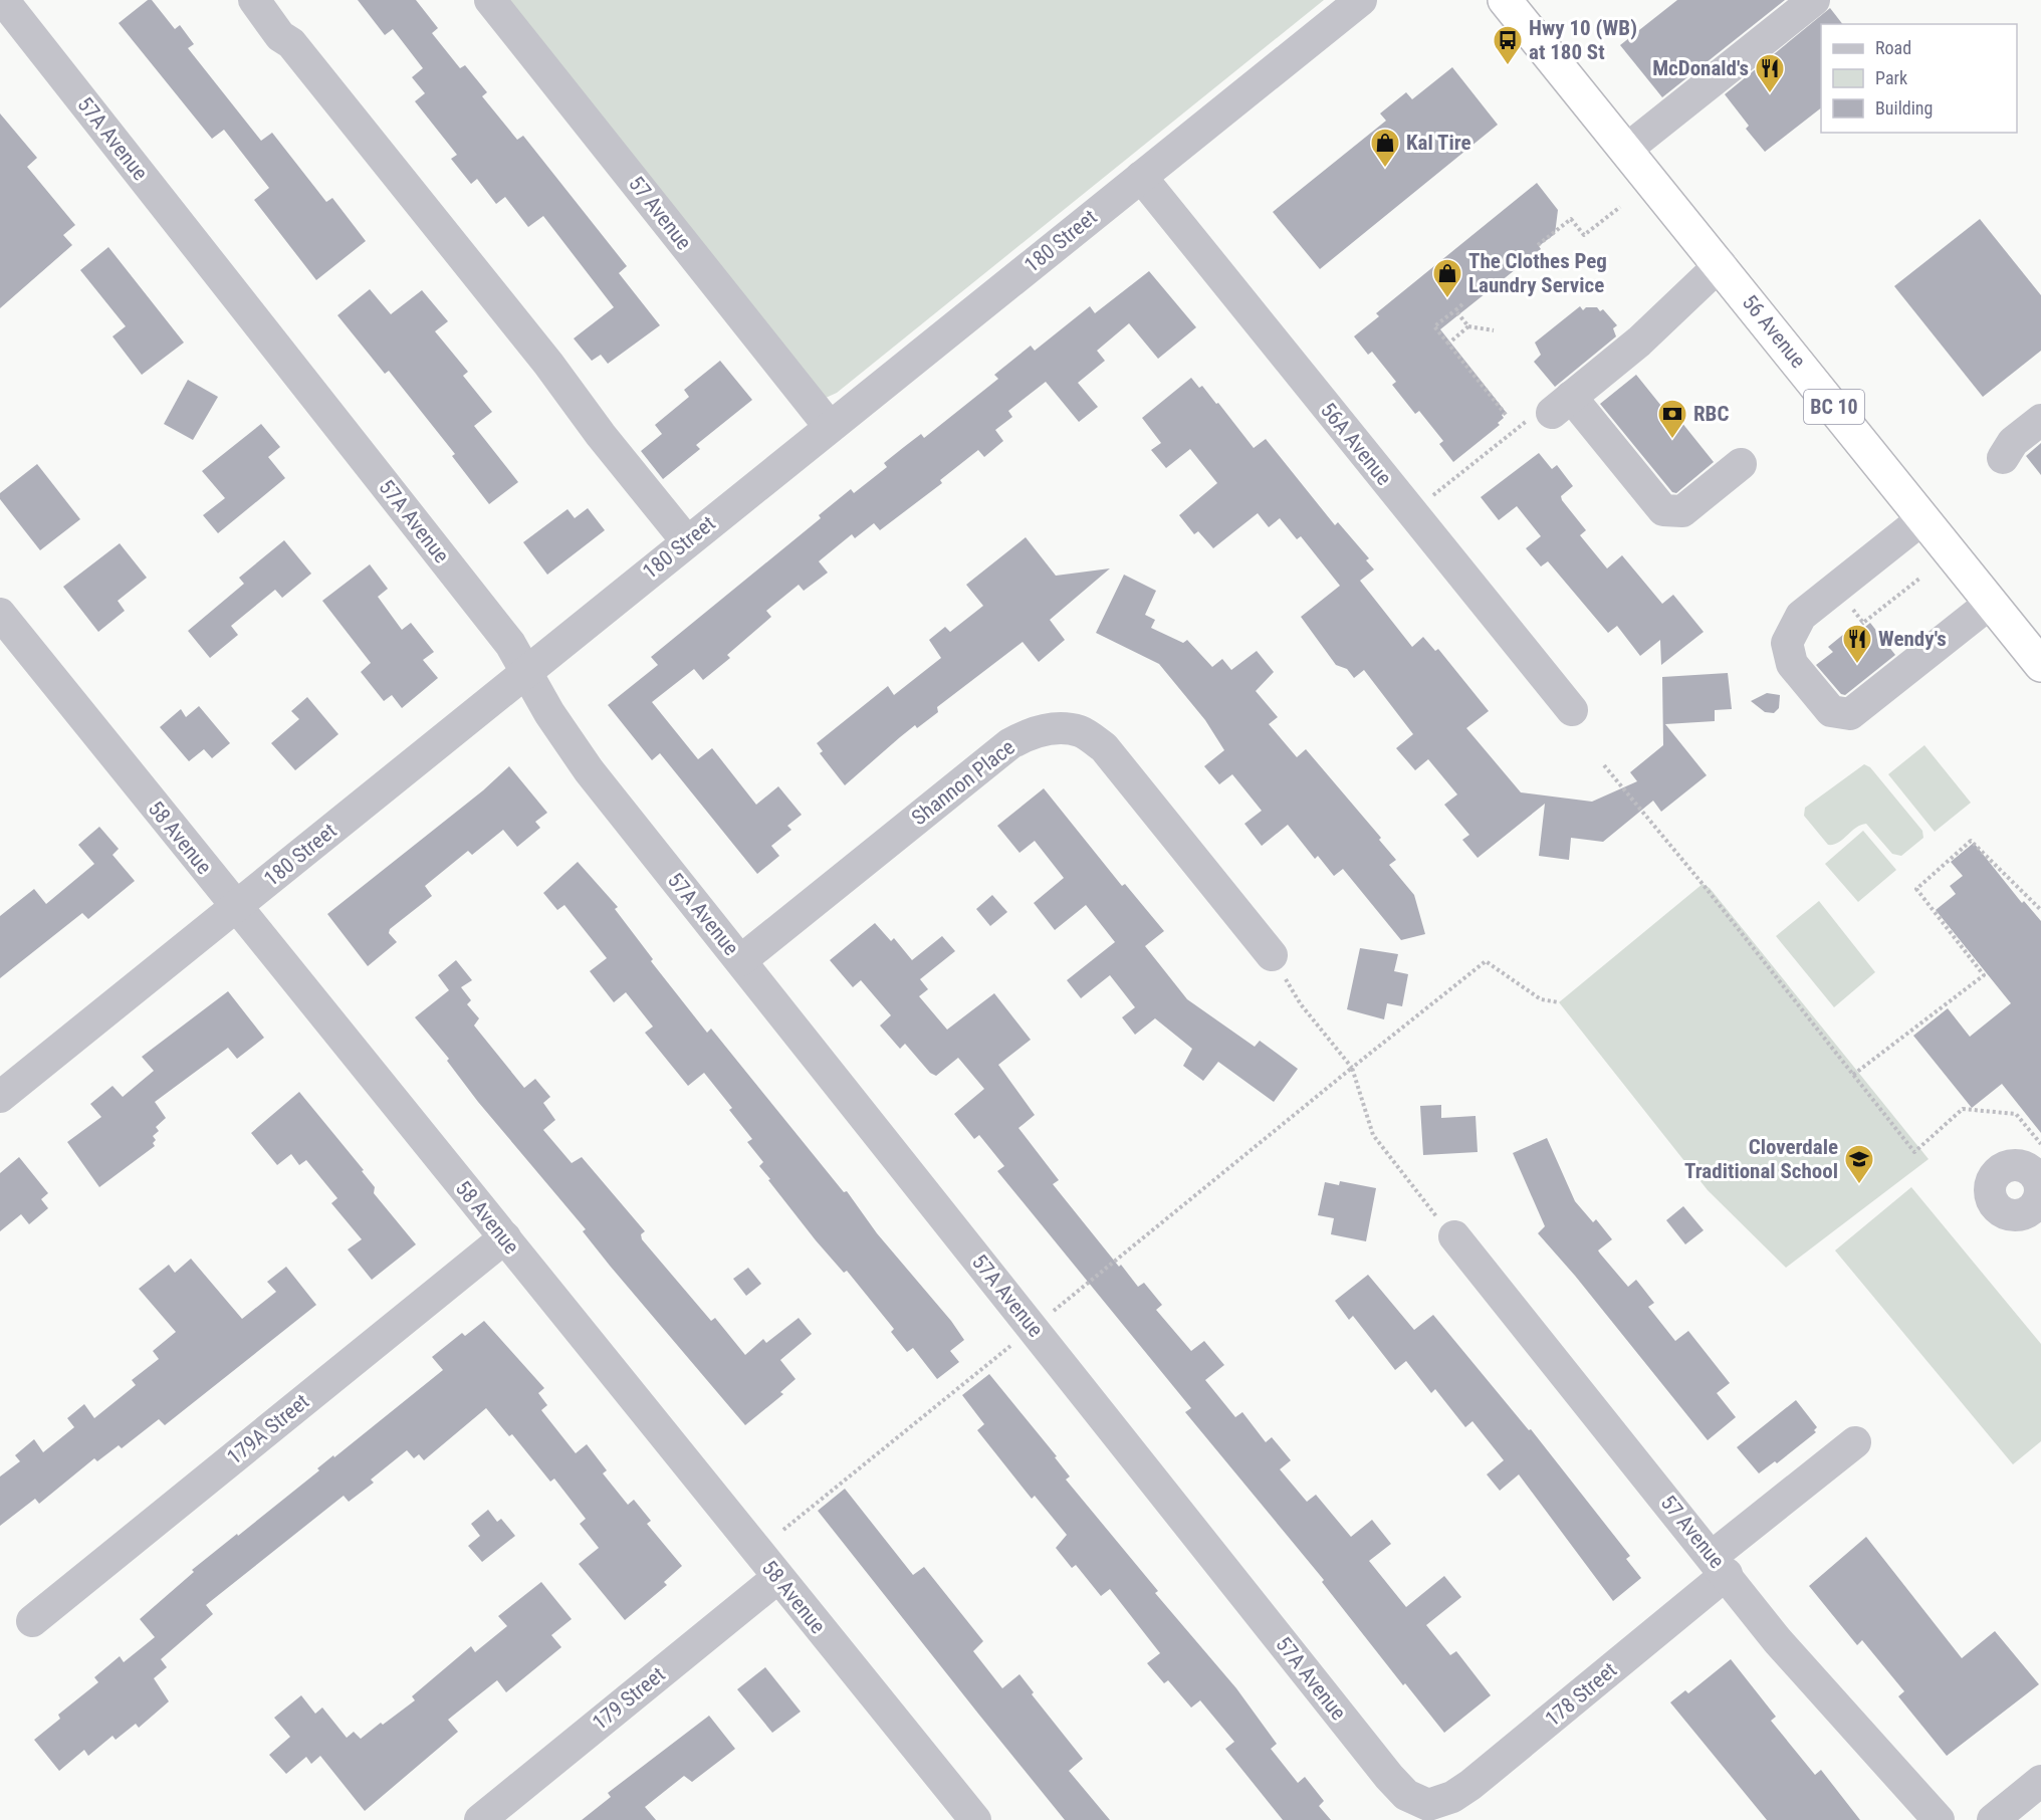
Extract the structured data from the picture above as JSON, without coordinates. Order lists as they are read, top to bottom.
{
  "streets": {
    "highway": ["56 Avenue", "BC 10"],
    "street": [
      "57A Avenue",
      "57 Avenue",
      "180 Street",
      "56A Avenue",
      "Shannon Place",
      "58 Avenue",
      "179A Street",
      "178 Street",
      "179 Street"
    ]
  },
  "crossings": [
    ["57A Avenue", "180 Street"],
    ["57A Avenue", "Shannon Place"],
    ["57A Avenue", "178 Street"],
    ["57 Avenue", "180 Street"],
    ["57 Avenue", "178 Street"],
    ["180 Street", "56A Avenue"],
    ["180 Street", "58 Avenue"],
    ["58 Avenue", "179A Street"],
    ["58 Avenue", "179 Street"]
  ],
  "places": {
    "bus stop": ["Hwy 10 (WB) at 180 St"],
    "restaurant": ["McDonald's", "Wendy's"],
    "shop": ["Kal Tire", "The Clothes Peg Laundry Service"],
    "bank": ["RBC"],
    "school or university": ["Cloverdale Traditional School"]
  },
  "legend": ["Road", "Park", "Building"]
}
